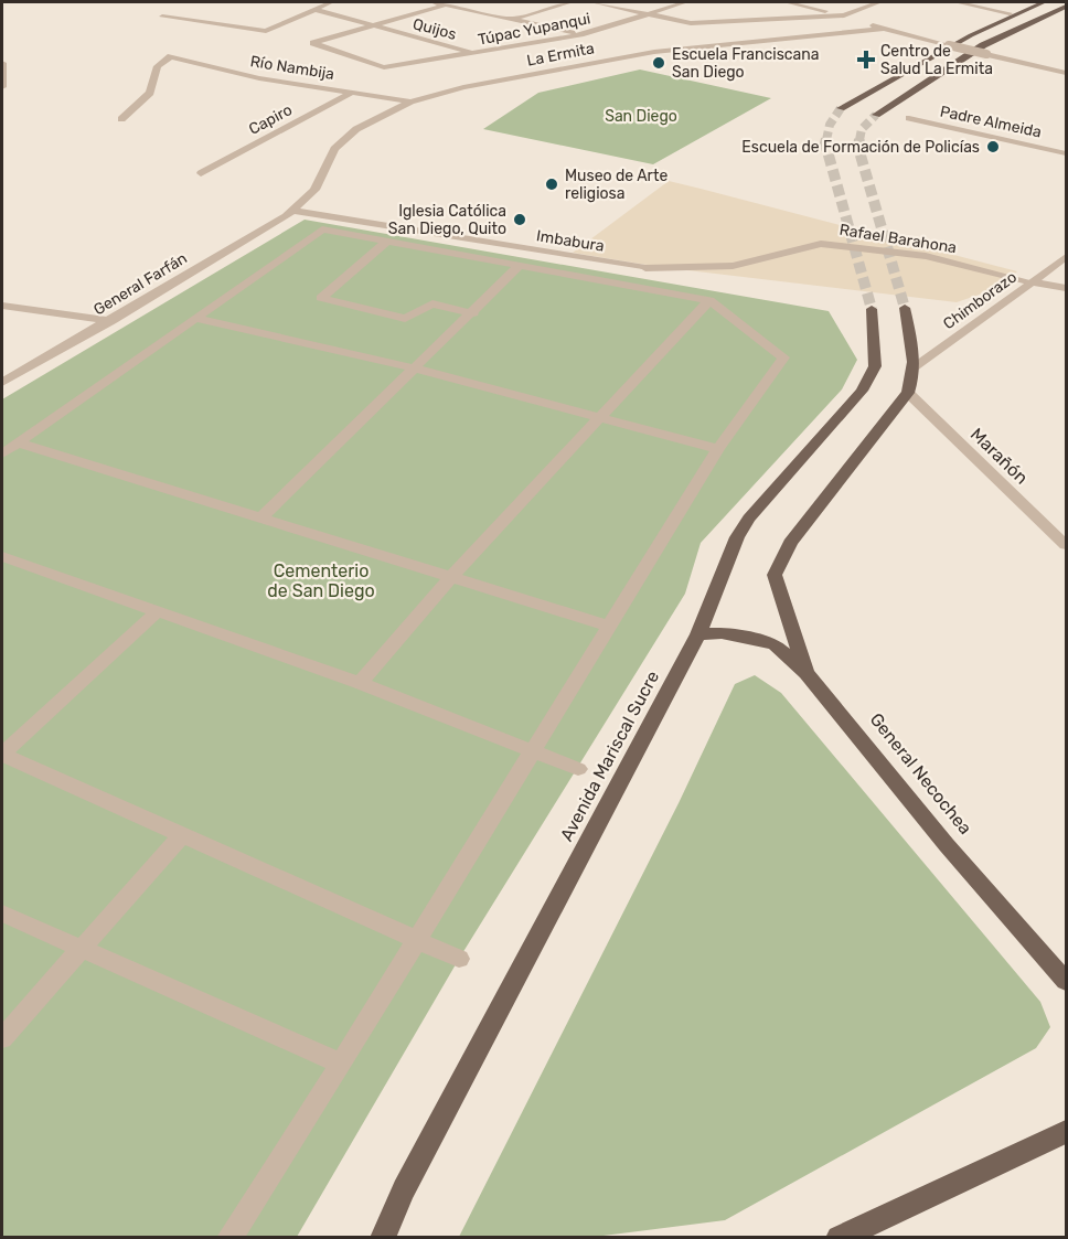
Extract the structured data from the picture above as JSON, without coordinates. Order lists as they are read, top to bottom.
{
  "streets": {
    "main road": ["Avenida Mariscal Sucre", "General Necochea"],
    "street": [
      "Quijos",
      "Túpac Yupanqui",
      "La Ermita",
      "Río Nambija",
      "Capiro",
      "Padre Almeida",
      "Rafael Barahona",
      "Imbabura",
      "General Farfán",
      "Chimborazo",
      "Marañón"
    ]
  },
  "crossings": [
    ["Quijos", "Túpac Yupanqui"],
    ["La Ermita", "Río Nambija"],
    ["La Ermita", "Imbabura"],
    ["La Ermita", "General Farfán"],
    ["Río Nambija", "Capiro"],
    ["Rafael Barahona", "Imbabura"],
    ["Rafael Barahona", "Chimborazo"],
    ["Imbabura", "General Farfán"],
    ["Marañón", "General Necochea"]
  ],
  "parks": ["San Diego", "Cementerio de San Diego"],
  "places": {
    "health": ["Centro de Salud La Ermita"],
    "other": [
      "Escuela Franciscana San Diego",
      "Escuela de Formación de Policías",
      "Museo de Arte religiosa",
      "Iglesia Católica San Diego, Quito"
    ]
  }
}
